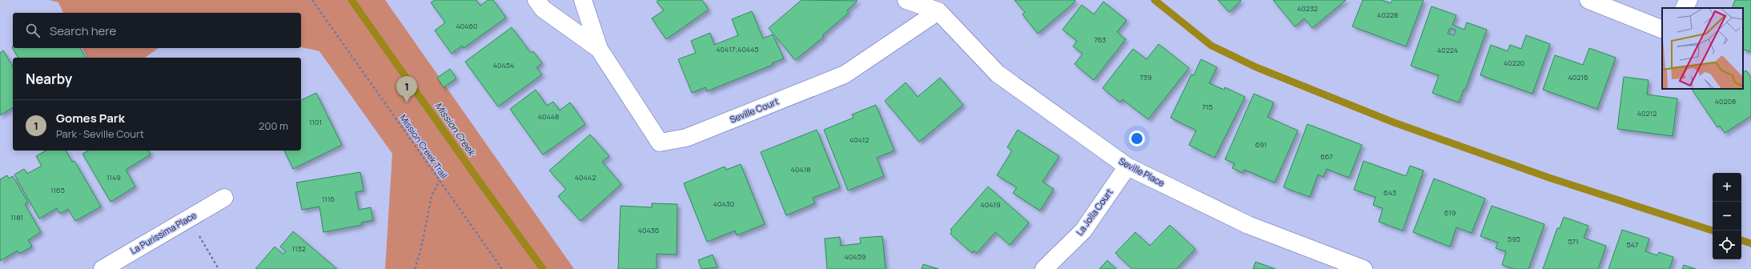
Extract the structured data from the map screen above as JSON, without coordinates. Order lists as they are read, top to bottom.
{
  "streets": {
    "street": [
      "Seville Court",
      "Seville Place",
      "La Jolla Court",
      "La Purissima Place"
    ],
    "path": ["Mission Creek Trail"]
  },
  "crossings": [
    ["Seville Court", "Seville Place"],
    ["Seville Place", "La Jolla Court"]
  ],
  "water": ["Mission Creek"],
  "house_numbers": [
    "40232",
    "40228",
    "40460",
    "763",
    "40417;40445",
    "40224",
    "40220",
    "40454",
    "739",
    "40216",
    "40208",
    "715",
    "40212",
    "40448",
    "1101",
    "40412",
    "691",
    "667",
    "40418",
    "1149",
    "40442",
    "1165",
    "643",
    "1116",
    "40430",
    "40419",
    "619",
    "1181",
    "40436",
    "595",
    "571",
    "547",
    "1132",
    "40459"
  ],
  "page": {
    "search": "Search here",
    "heading": "Nearby",
    "pins": "1",
    "list": [
      {
        "mark": "1",
        "name": "Gomes Park",
        "note": "Park · Seville Court",
        "value": "200 m"
      }
    ],
    "map_buttons": ["+", "−"]
  }
}
